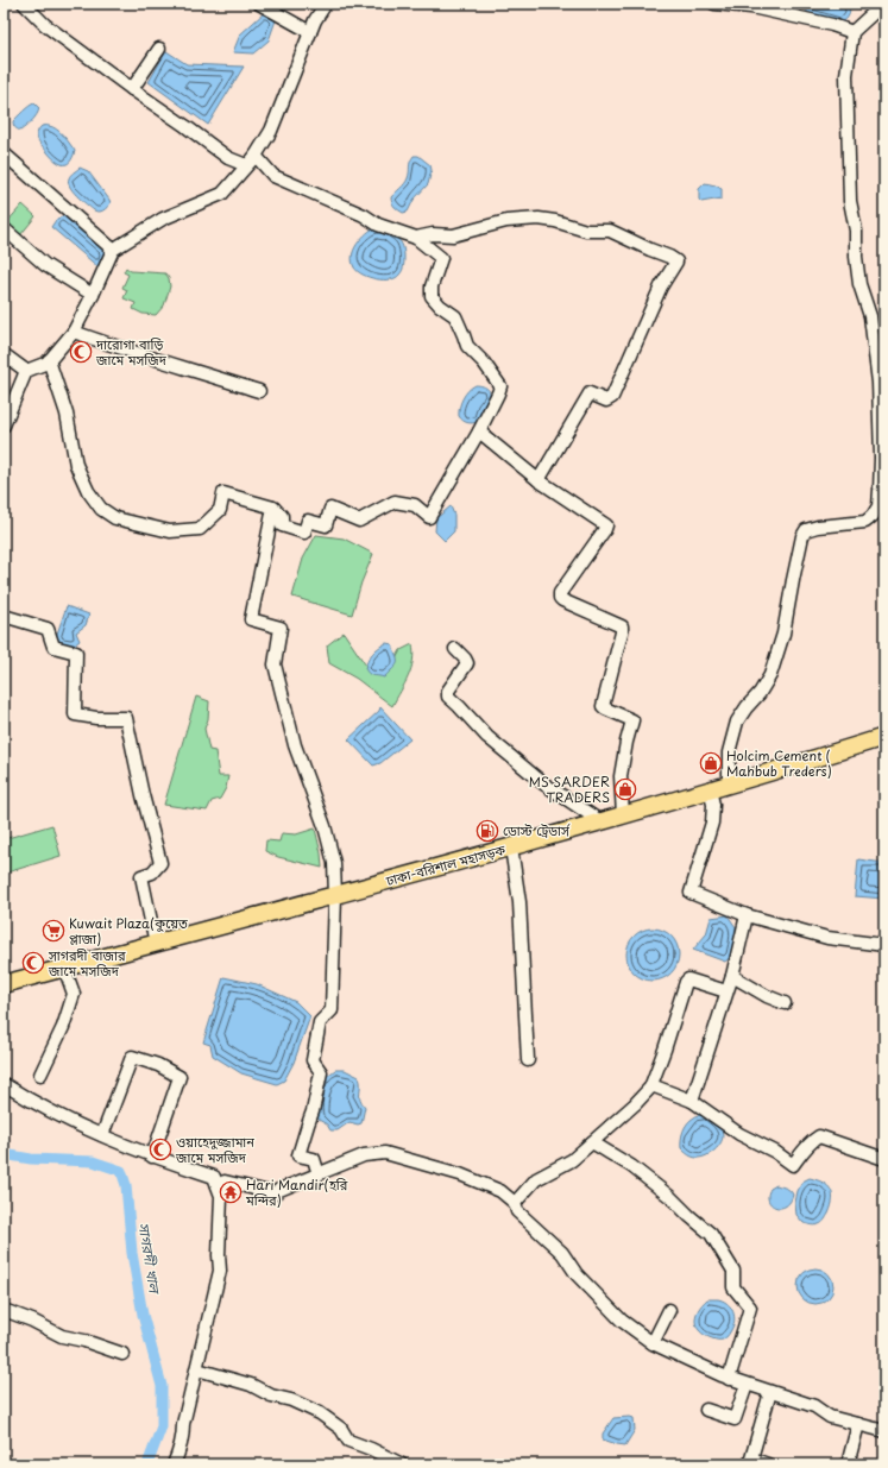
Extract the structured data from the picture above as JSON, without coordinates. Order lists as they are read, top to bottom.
{
  "streets": {
    "highway": ["ঢাকা-বরিশাল মহাসড়ক"]
  },
  "water": ["সাগরদী খাল"],
  "places": {
    "mosque": ["দারোগা বাড়ি জামে মসজিদ", "সাগরদী বাজার জামে মসজিদ", "ওয়াহেদুজ্জামান জামে মসজিদ"],
    "shop": ["Holcim Cement ( Mahbub Treders)", "MS SARDER TRADERS"],
    "fuel station": ["ডোস্ট ট্রেডার্স"],
    "supermarket": ["Kuwait Plaza(কুয়েত প্লাজা)"],
    "temple": ["Hari Mandir(হরি মন্দির)"]
  }
}
